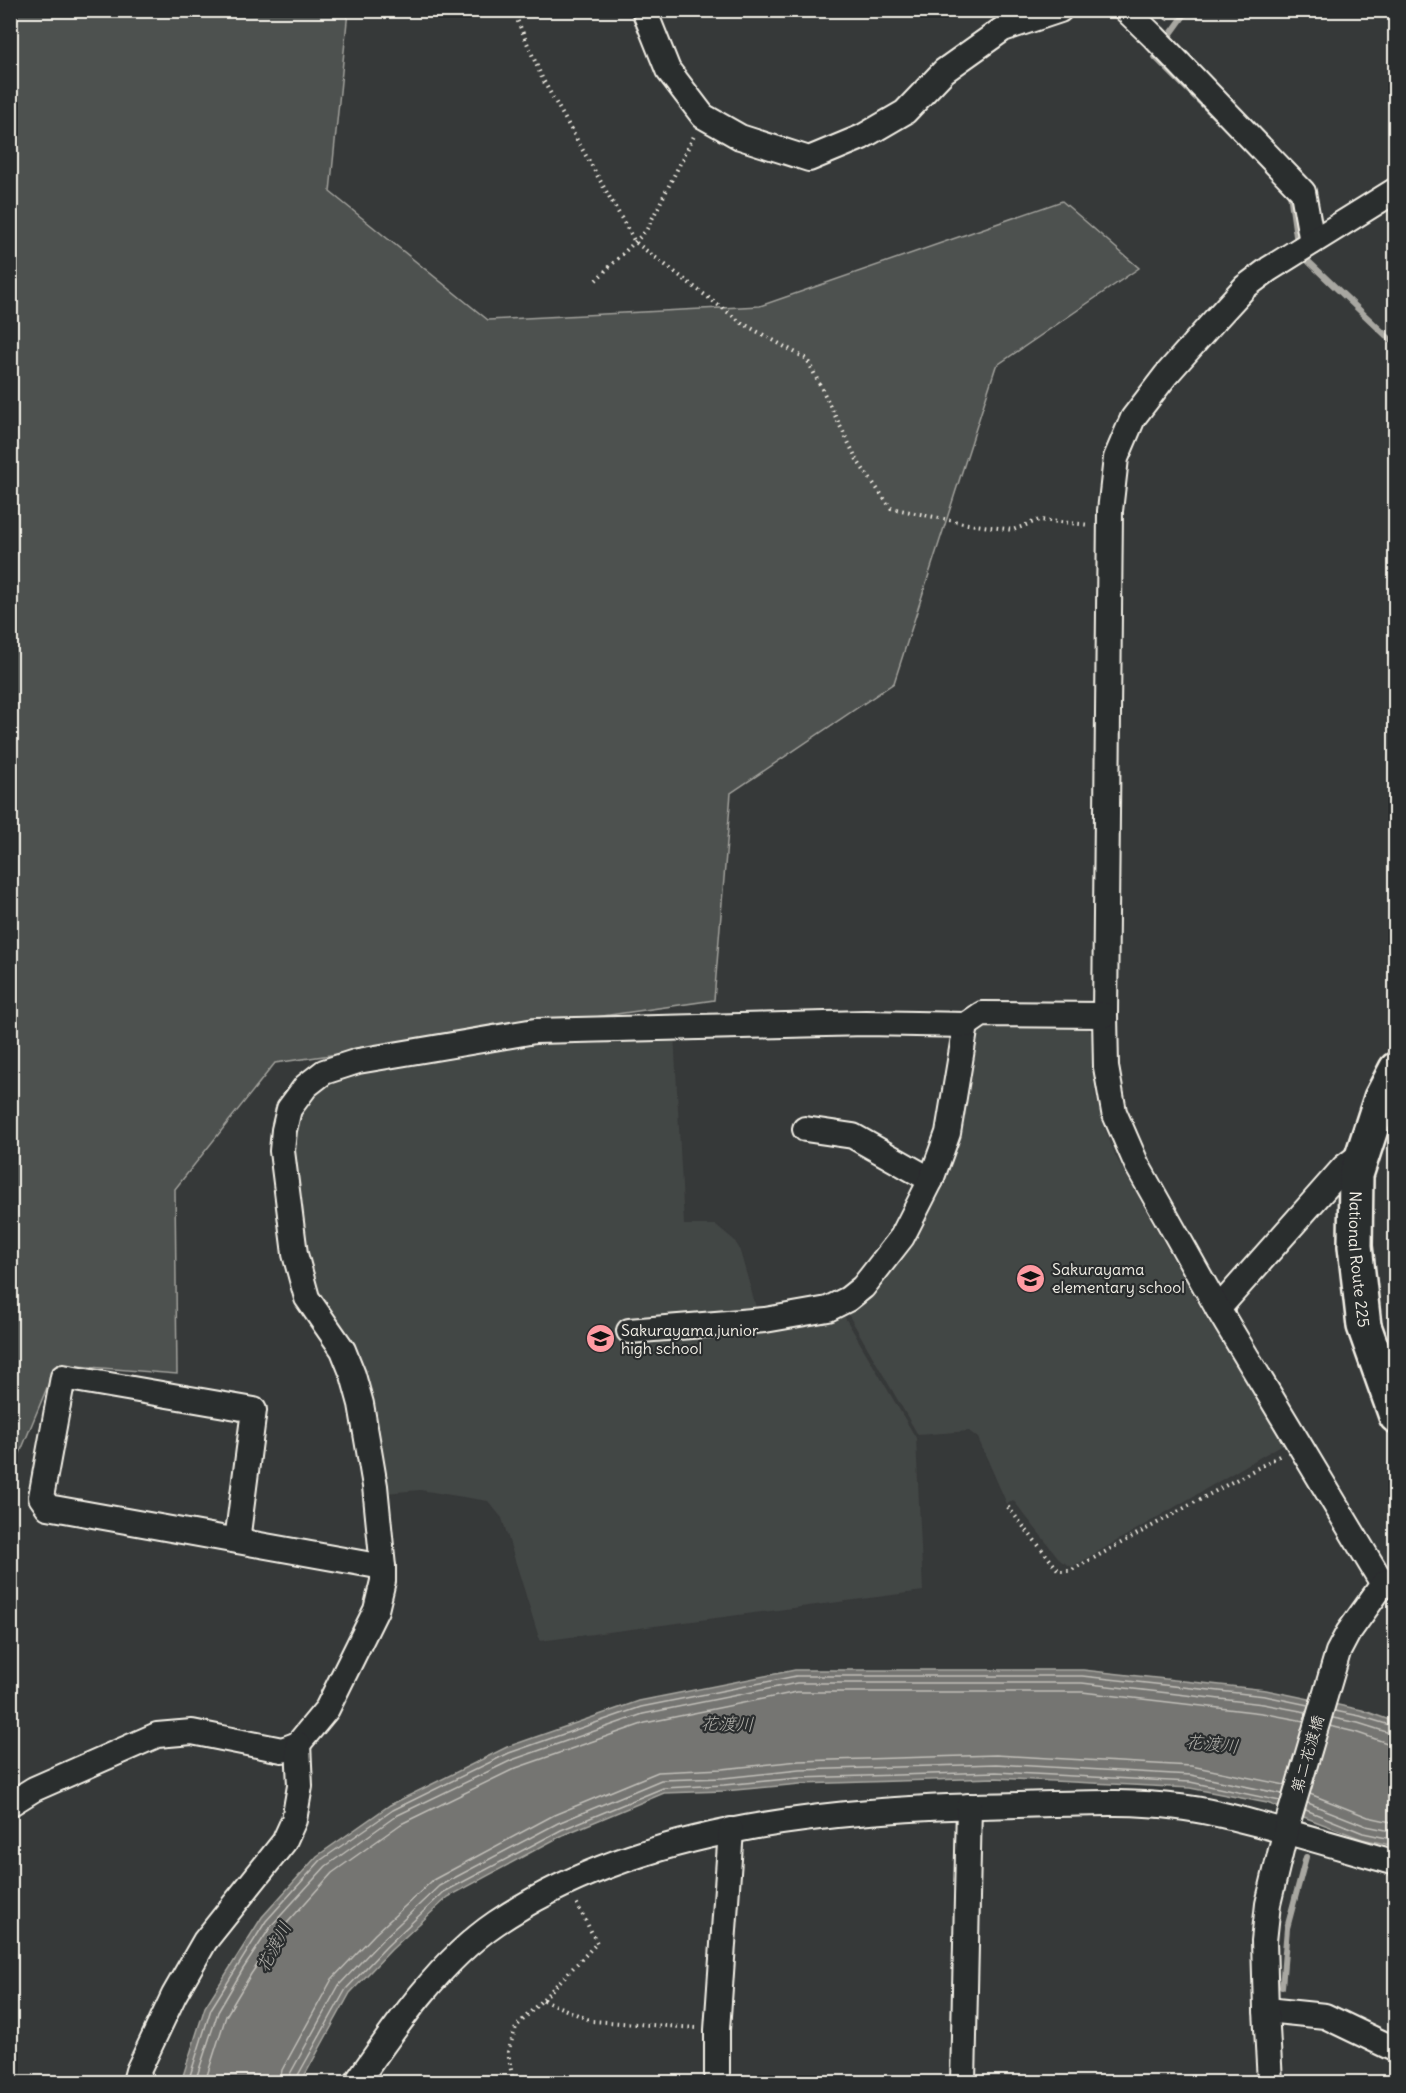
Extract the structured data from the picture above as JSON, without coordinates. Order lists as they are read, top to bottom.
{
  "streets": {
    "highway": ["National Route 225"],
    "street": ["第二花渡橋"]
  },
  "water": ["花渡川"],
  "places": {
    "school or university": ["Sakurayama elementary school", "Sakurayama junior high school"]
  }
}
